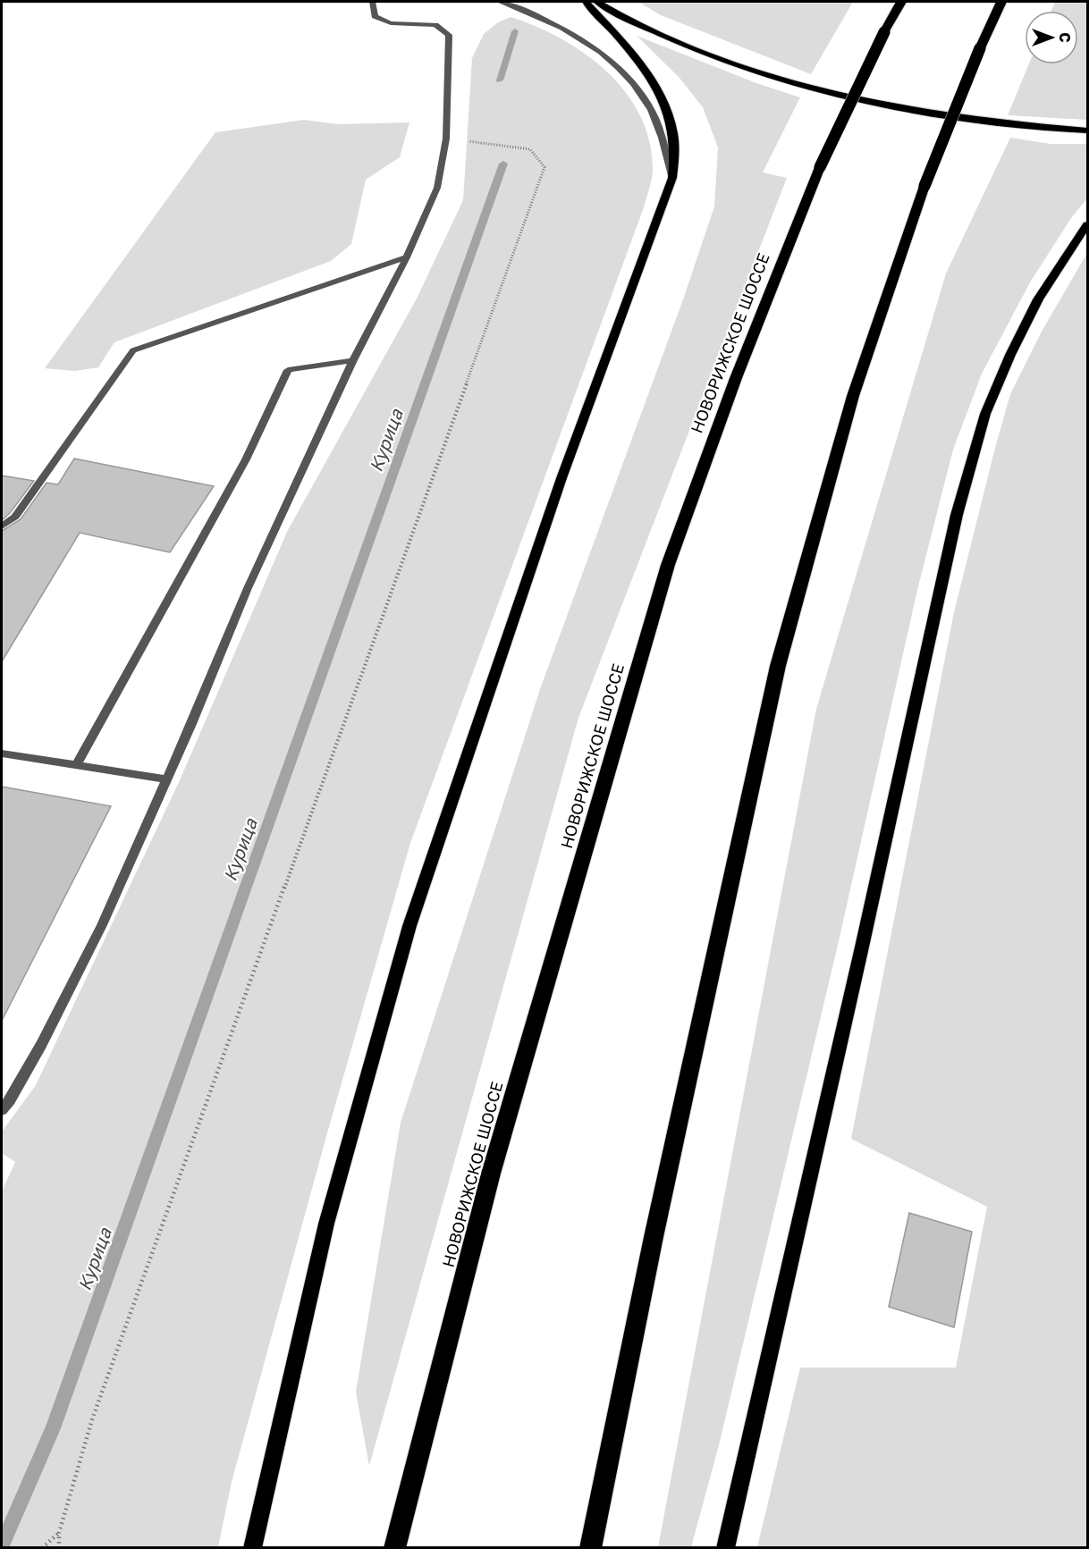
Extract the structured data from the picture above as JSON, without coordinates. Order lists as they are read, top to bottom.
{
  "streets": {
    "highway": ["НОВОРИЖСКОЕ ШОССЕ"]
  },
  "water": ["Курица"],
  "north": "right"
}
